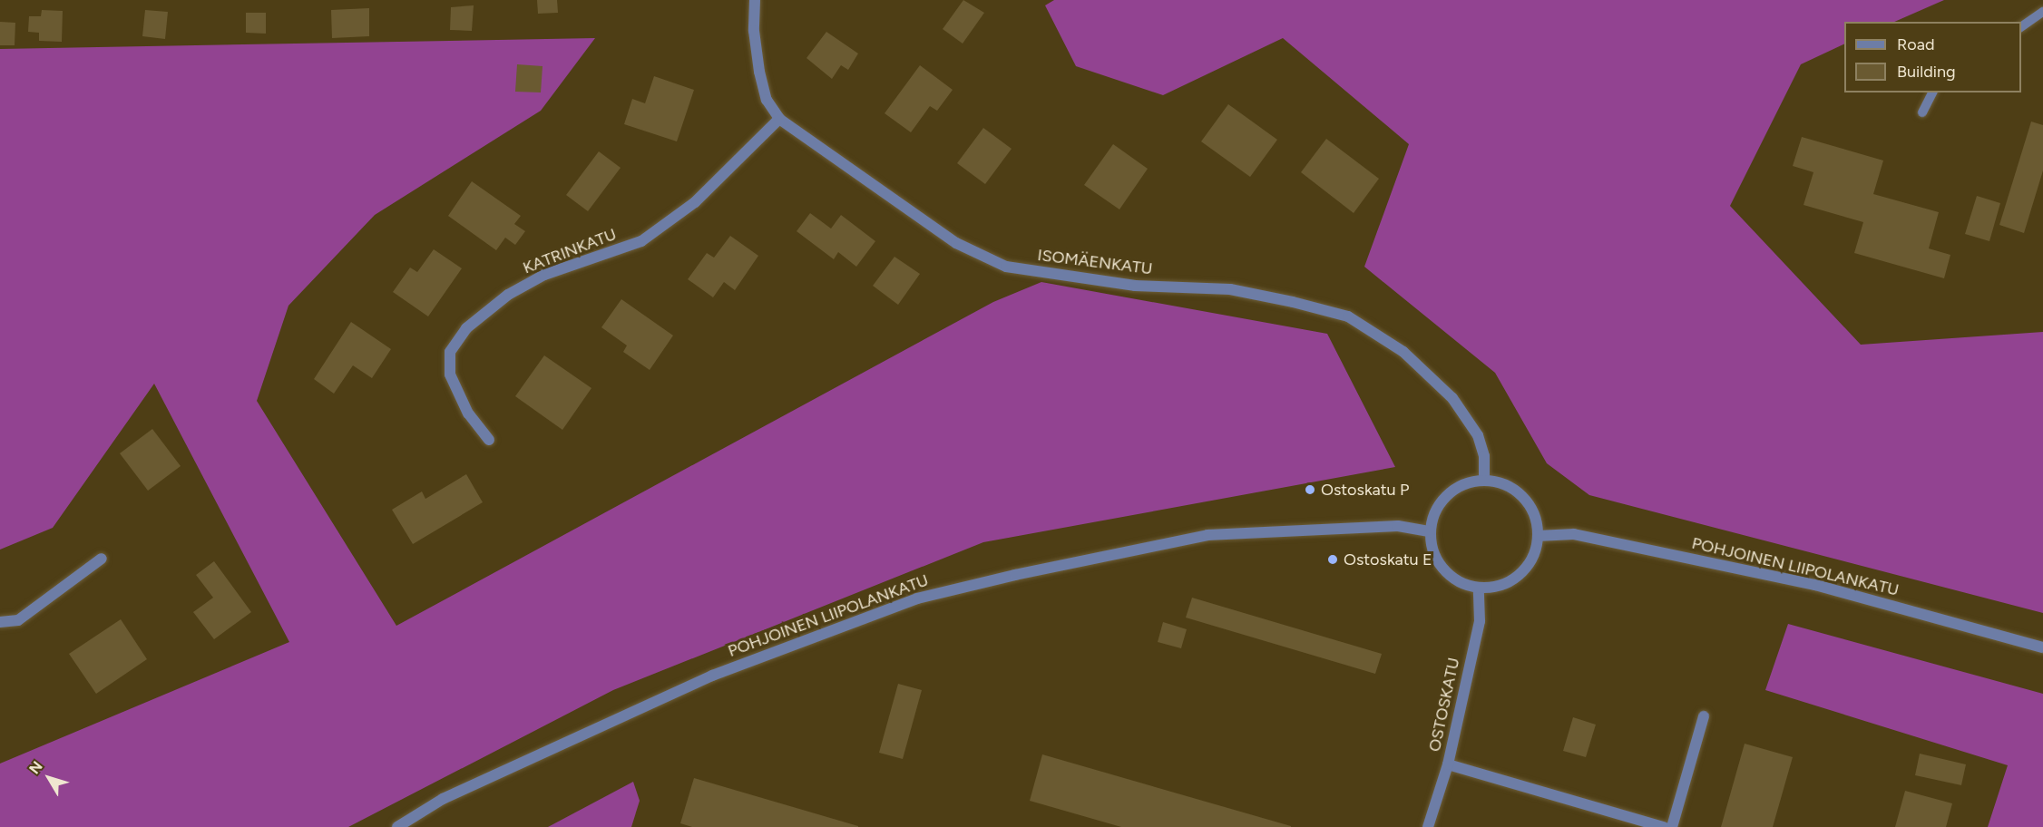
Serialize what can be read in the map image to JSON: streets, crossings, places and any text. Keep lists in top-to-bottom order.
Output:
{
  "streets": {
    "street": [
      "KATRINKATU",
      "ISOMÄENKATU",
      "POHJOINEN LIIPOLANKATU",
      "OSTOSKATU"
    ]
  },
  "crossings": [
    ["KATRINKATU", "ISOMÄENKATU"],
    ["ISOMÄENKATU", "POHJOINEN LIIPOLANKATU"],
    ["ISOMÄENKATU", "OSTOSKATU"],
    ["POHJOINEN LIIPOLANKATU", "OSTOSKATU"]
  ],
  "places": ["Ostoskatu P", "Ostoskatu E"],
  "legend": ["Road", "Building"],
  "north": "top left"
}
